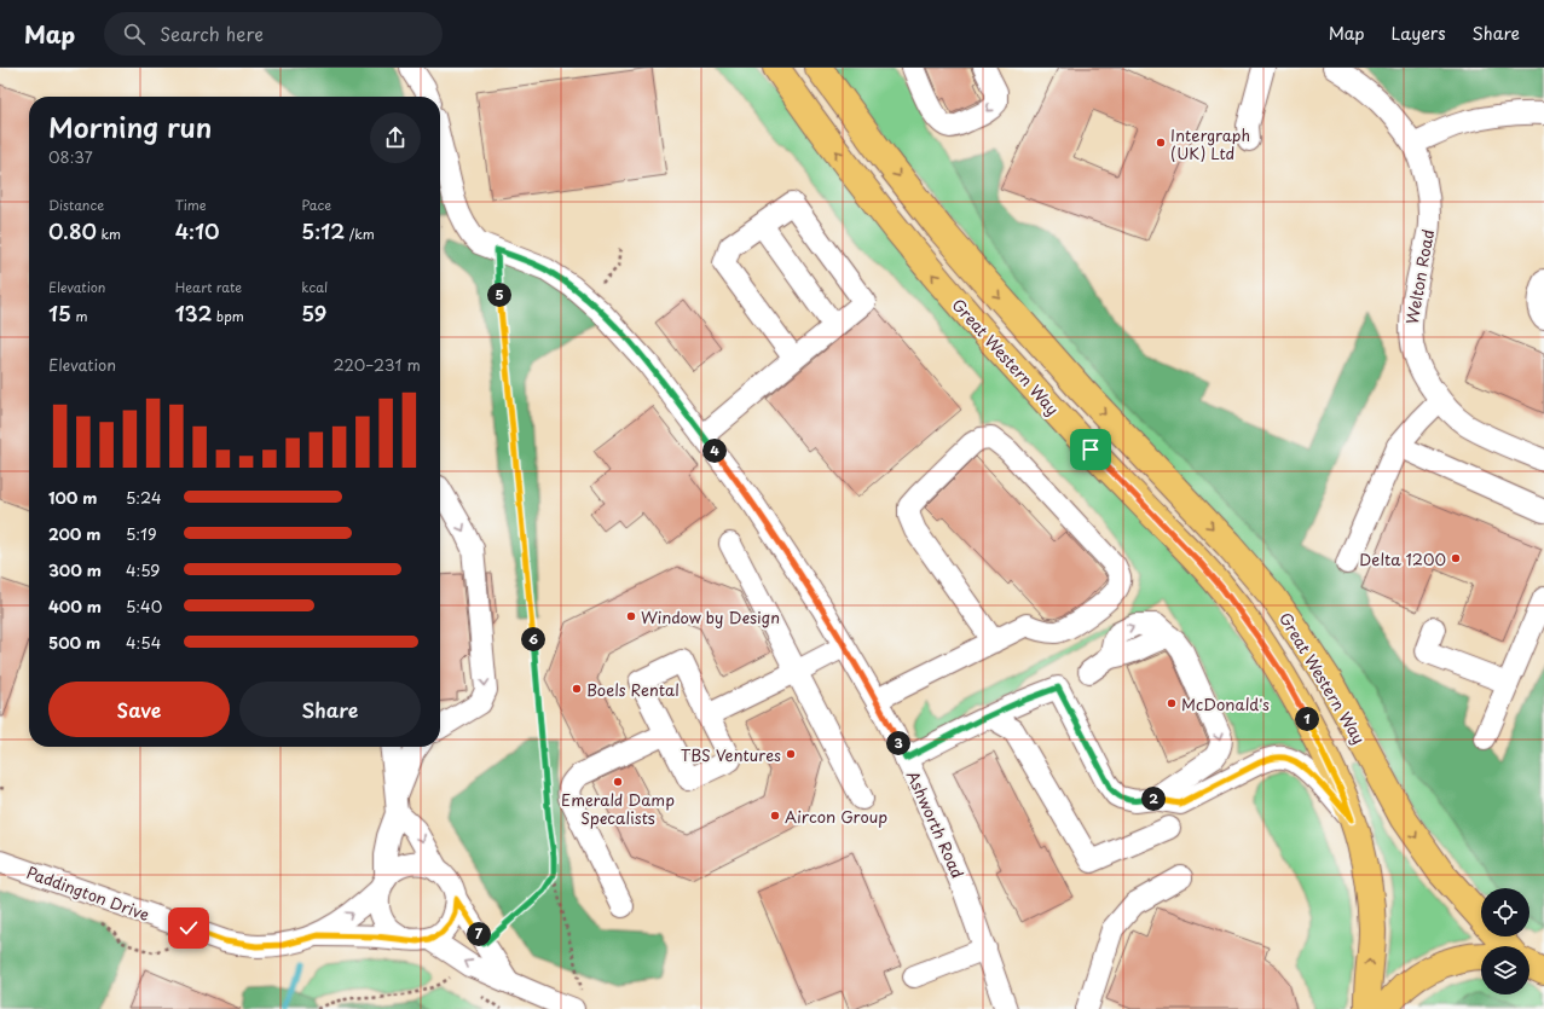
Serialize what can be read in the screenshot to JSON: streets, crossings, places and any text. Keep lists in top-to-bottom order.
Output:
{
  "streets": {
    "main road": ["Great Western Way"],
    "street": ["Welton Road", "Ashworth Road", "Paddington Drive"]
  },
  "places": [
    "Intergraph (UK) Ltd",
    "Delta 1200",
    "Window by Design",
    "Boels Rental",
    "McDonald's",
    "TBS Ventures",
    "Emerald Damp Specalists",
    "Aircon Group"
  ],
  "page": {
    "header": "Map",
    "search": "Search here",
    "nav": ["Map", "Layers", "Share"],
    "heading": ["Morning run", "08:37"],
    "stats": [
      ["Distance", "0.80 km"],
      ["Time", "4:10"],
      ["Pace", "5:12 /km"],
      ["Elevation", "15 m"],
      ["Heart rate", "132 bpm"],
      ["kcal", "59"]
    ],
    "pins": [
      "5",
      "4",
      "6",
      "1",
      "3",
      "2",
      "7"
    ],
    "chart": ["Elevation", "220–231 m"],
    "list": [
      {
        "name": "100 m",
        "note": "5:24"
      },
      {
        "name": "200 m",
        "note": "5:19"
      },
      {
        "name": "300 m",
        "note": "4:59"
      },
      {
        "name": "400 m",
        "note": "5:40"
      },
      {
        "name": "500 m",
        "note": "4:54"
      }
    ],
    "buttons": ["Save", "Share"]
  }
}
